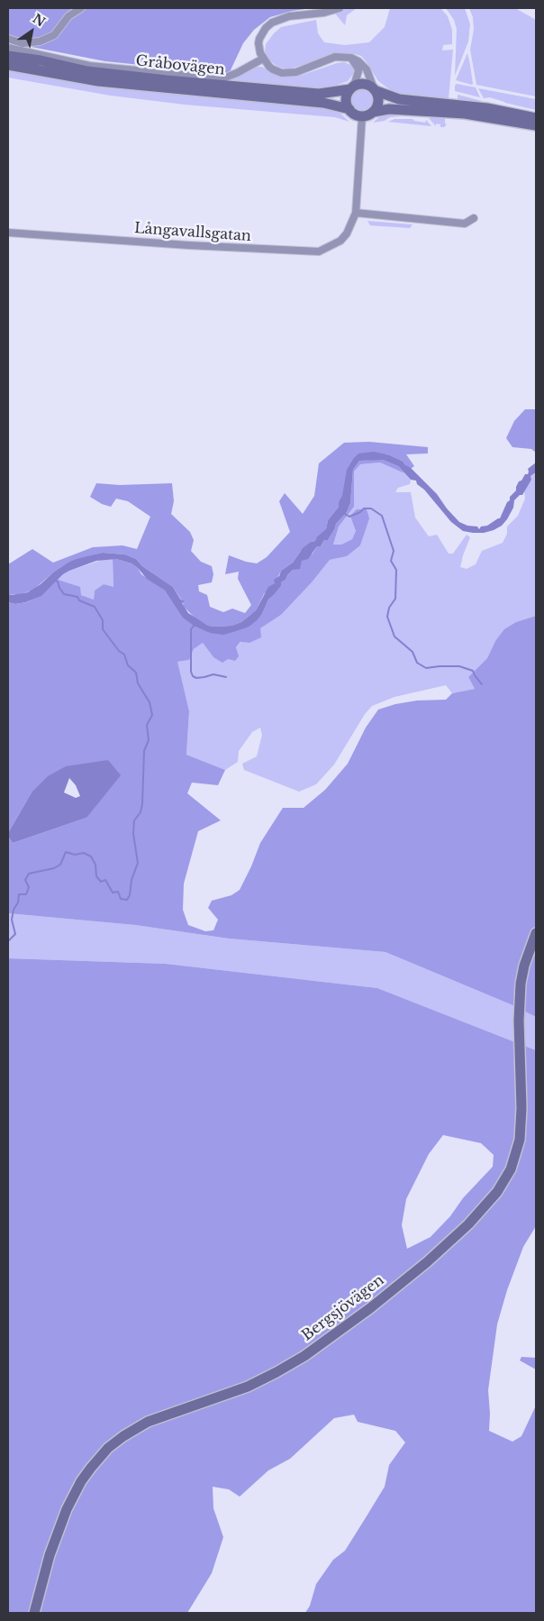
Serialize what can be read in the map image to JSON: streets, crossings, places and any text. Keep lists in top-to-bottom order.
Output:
{
  "streets": {
    "main road": ["Gråbovägen", "Bergsjövägen"],
    "street": ["Långavallsgatan"]
  },
  "crossings": [
    ["Gråbovägen", "Långavallsgatan"]
  ],
  "north": "top right"
}
